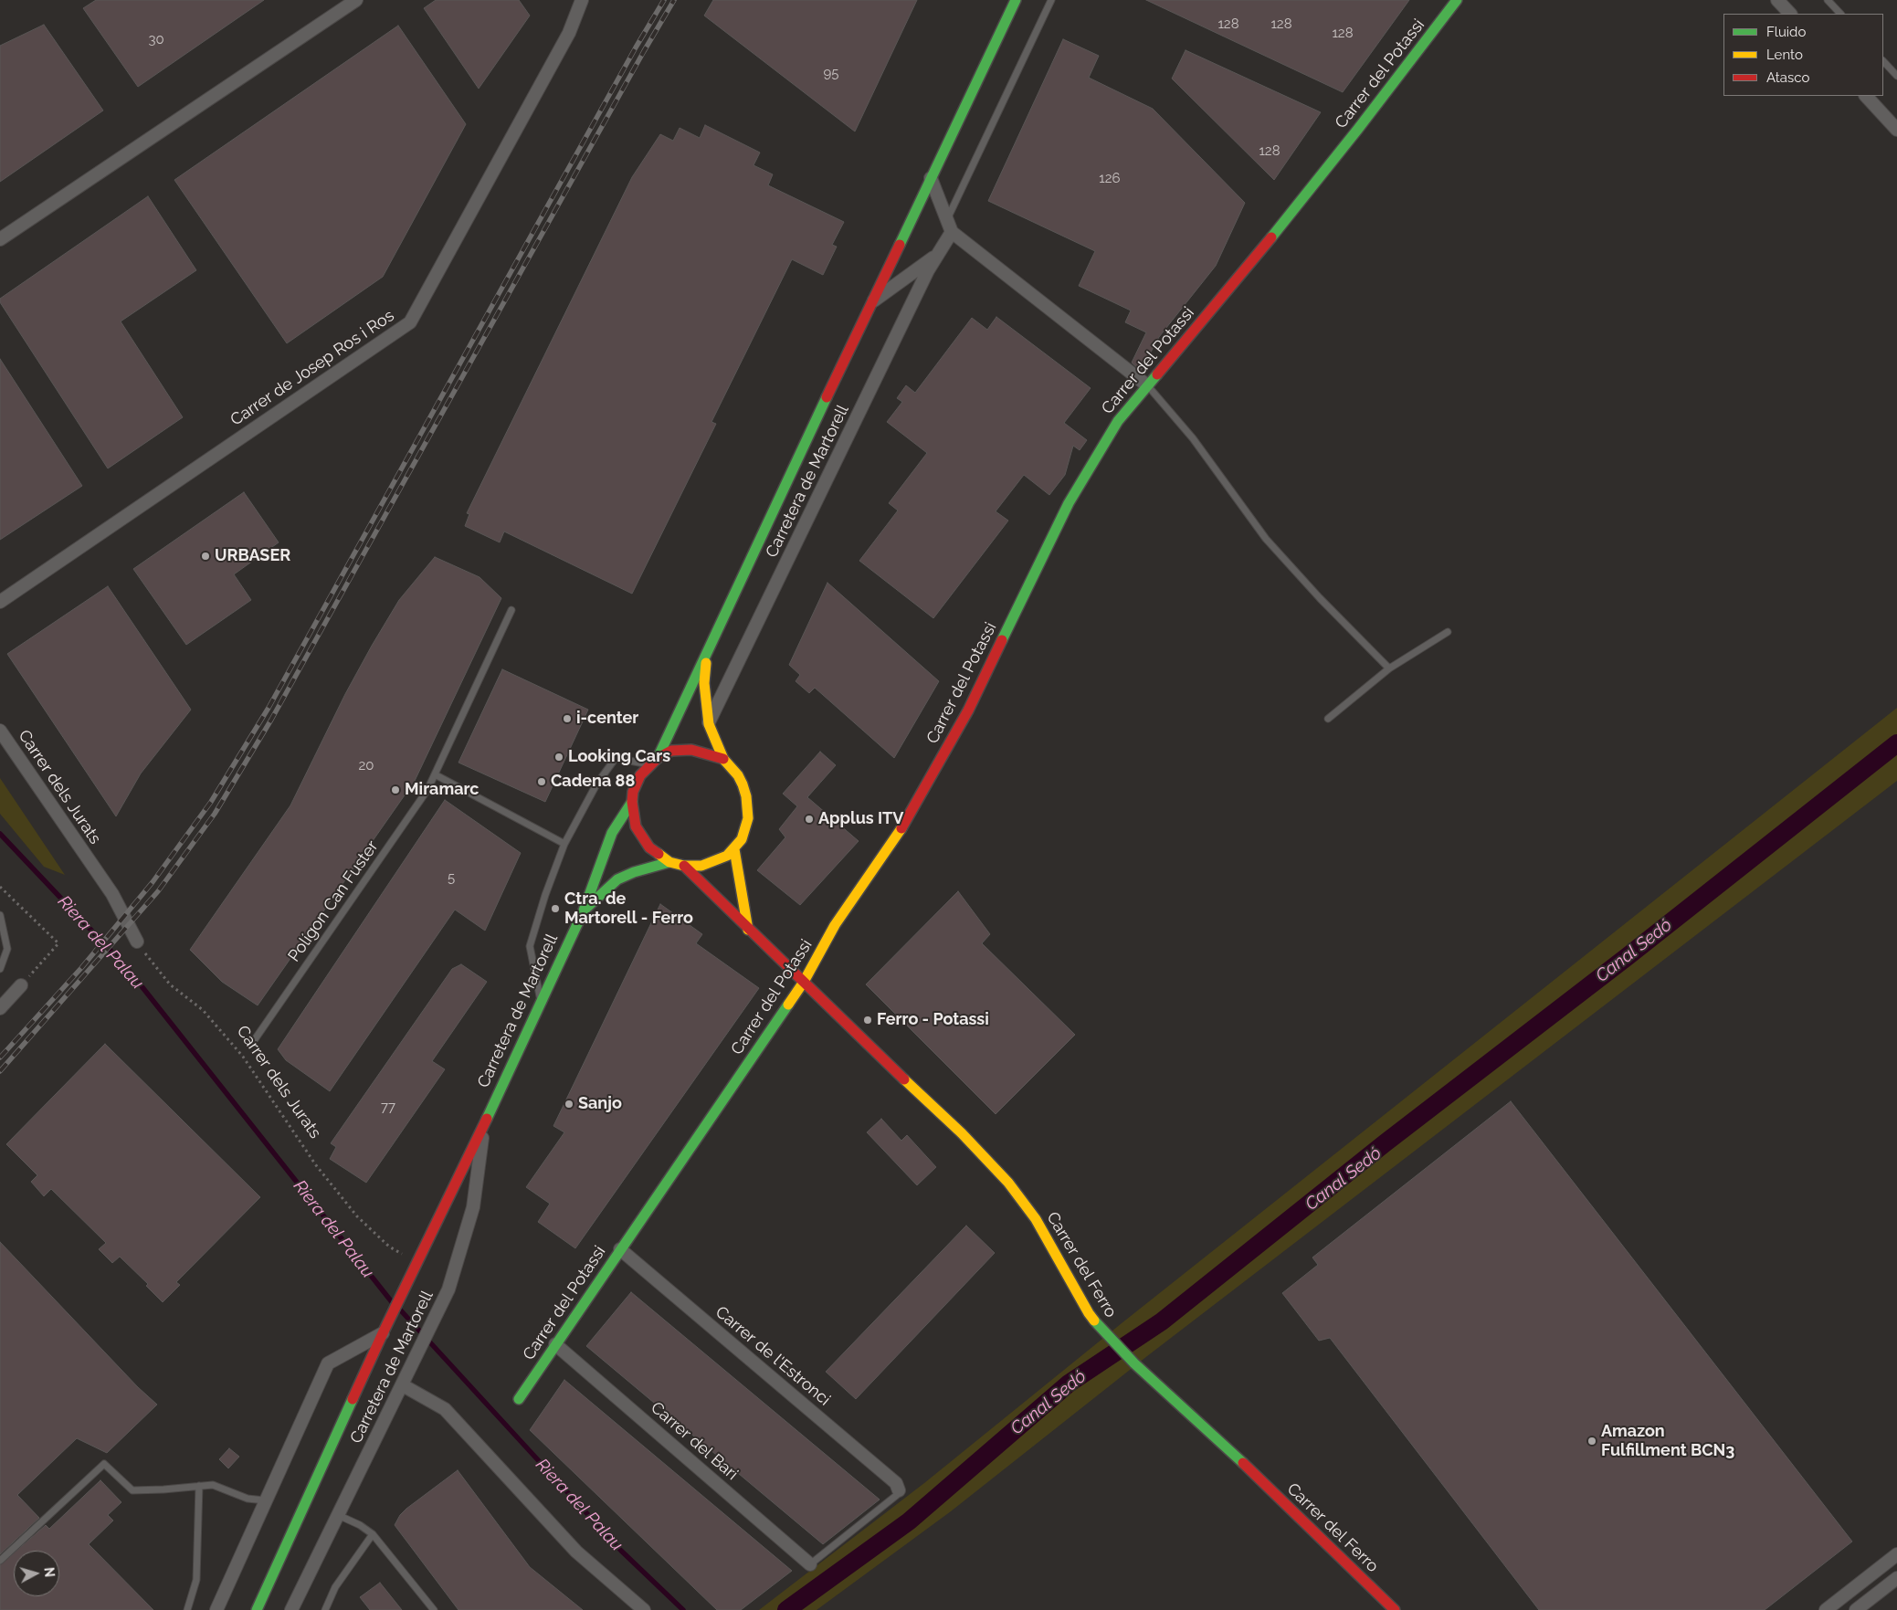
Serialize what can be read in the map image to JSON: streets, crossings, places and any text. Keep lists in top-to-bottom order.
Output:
{
  "streets": {
    "street": [
      "Carrer del Potassi",
      "Carrer de Josep Ros i Ros",
      "Carretera de Martorell",
      "Carrer dels Jurats",
      "Carrer del Ferro",
      "Carrer de l'Estronci",
      "Carrer del Bari"
    ],
    "lane": ["Polígon Can Fuster"]
  },
  "crossings": [
    ["Carrer del Potassi", "Carrer del Ferro"],
    ["Carrer del Potassi", "Carrer de l'Estronci"],
    ["Carrer del Potassi", "Carrer del Bari"],
    ["Carretera de Martorell", "Carrer dels Jurats"],
    ["Carretera de Martorell", "Carrer del Ferro"]
  ],
  "water": ["Riera del Palau", "Canal Sedó"],
  "places": [
    "URBASER",
    "i-center",
    "Looking Cars",
    "Cadena 88",
    "Miramarc",
    "Applus ITV",
    "Ctra. de Martorell - Ferro",
    "Ferro - Potassi",
    "Sanjo",
    "Amazon Fulfillment BCN3"
  ],
  "house_numbers": [
    "128",
    "128",
    "128",
    "30",
    "95",
    "128",
    "126",
    "20",
    "5",
    "77"
  ],
  "legend": ["Fluido", "Lento", "Atasco"],
  "north": "right"
}
